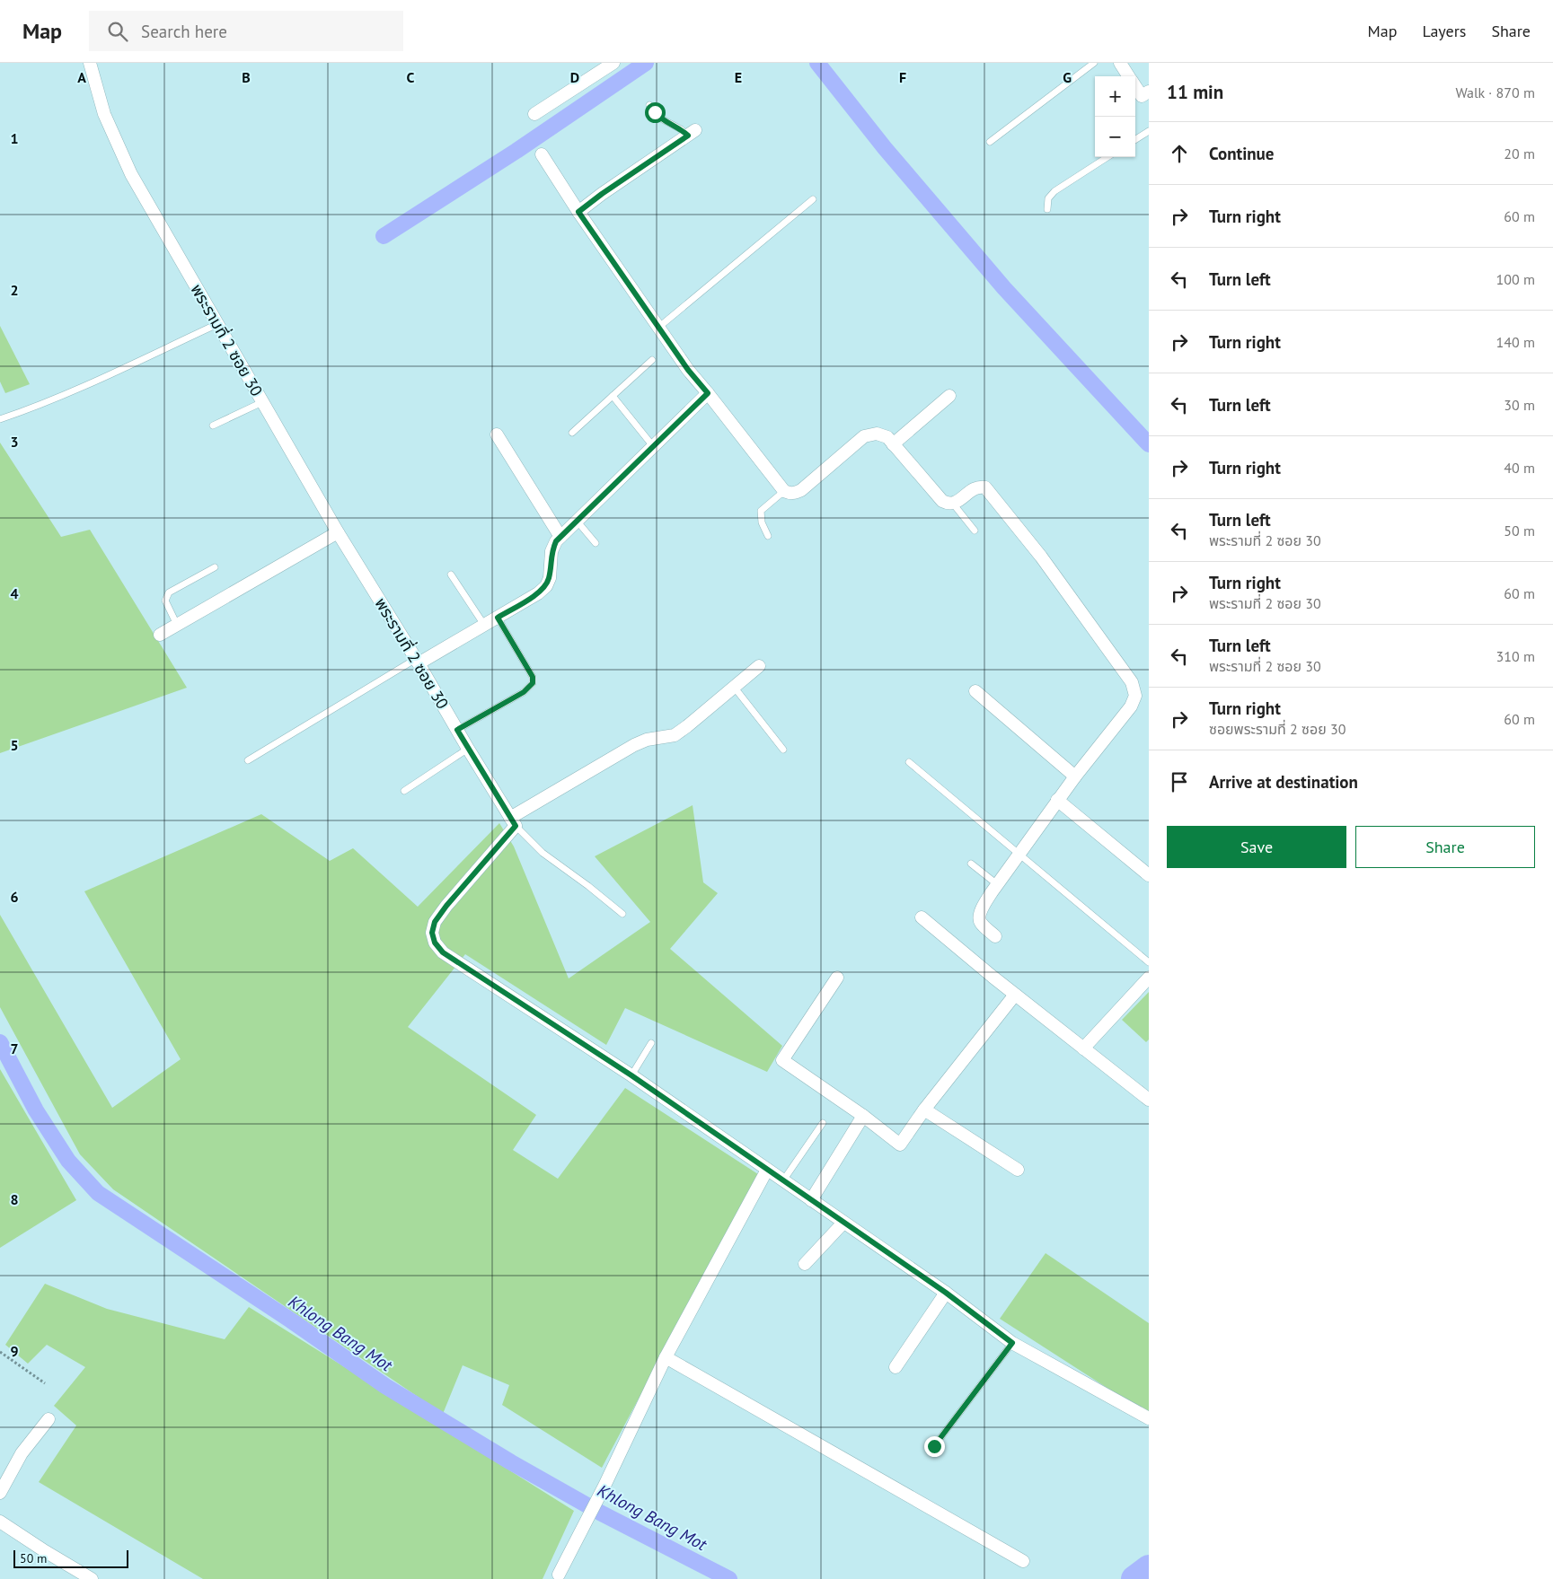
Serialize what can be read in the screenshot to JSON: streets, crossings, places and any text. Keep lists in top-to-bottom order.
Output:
{
  "streets": {
    "street": ["พระรามที่ 2 ซอย 30"]
  },
  "water": ["Khlong Bang Mot"],
  "scale_bar": "50 m",
  "page": {
    "header": "Map",
    "search": "Search here",
    "nav": ["Map", "Layers", "Share"],
    "heading": ["11 min", "Walk · 870 m"],
    "map_buttons": ["+", "−"],
    "list": [
      ["Continue", "20 m"],
      ["Turn right", "60 m"],
      ["Turn left", "100 m"],
      ["Turn right", "140 m"],
      ["Turn left", "30 m"],
      ["Turn right", "40 m"],
      ["Turn left", "พระรามที่ 2 ซอย 30", "50 m"],
      ["Turn right", "พระรามที่ 2 ซอย 30", "60 m"],
      ["Turn left", "พระรามที่ 2 ซอย 30", "310 m"],
      ["Turn right", "ซอยพระรามที่ 2 ซอย 30", "60 m"],
      "Arrive at destination"
    ],
    "buttons": ["Save", "Share"],
    "scale": "50 m"
  },
  "grid": {
    "columns": [
      "A",
      "B",
      "C",
      "D",
      "E",
      "F",
      "G"
    ],
    "rows": [
      "1",
      "2",
      "3",
      "4",
      "5",
      "6",
      "7",
      "8",
      "9"
    ]
  }
}
